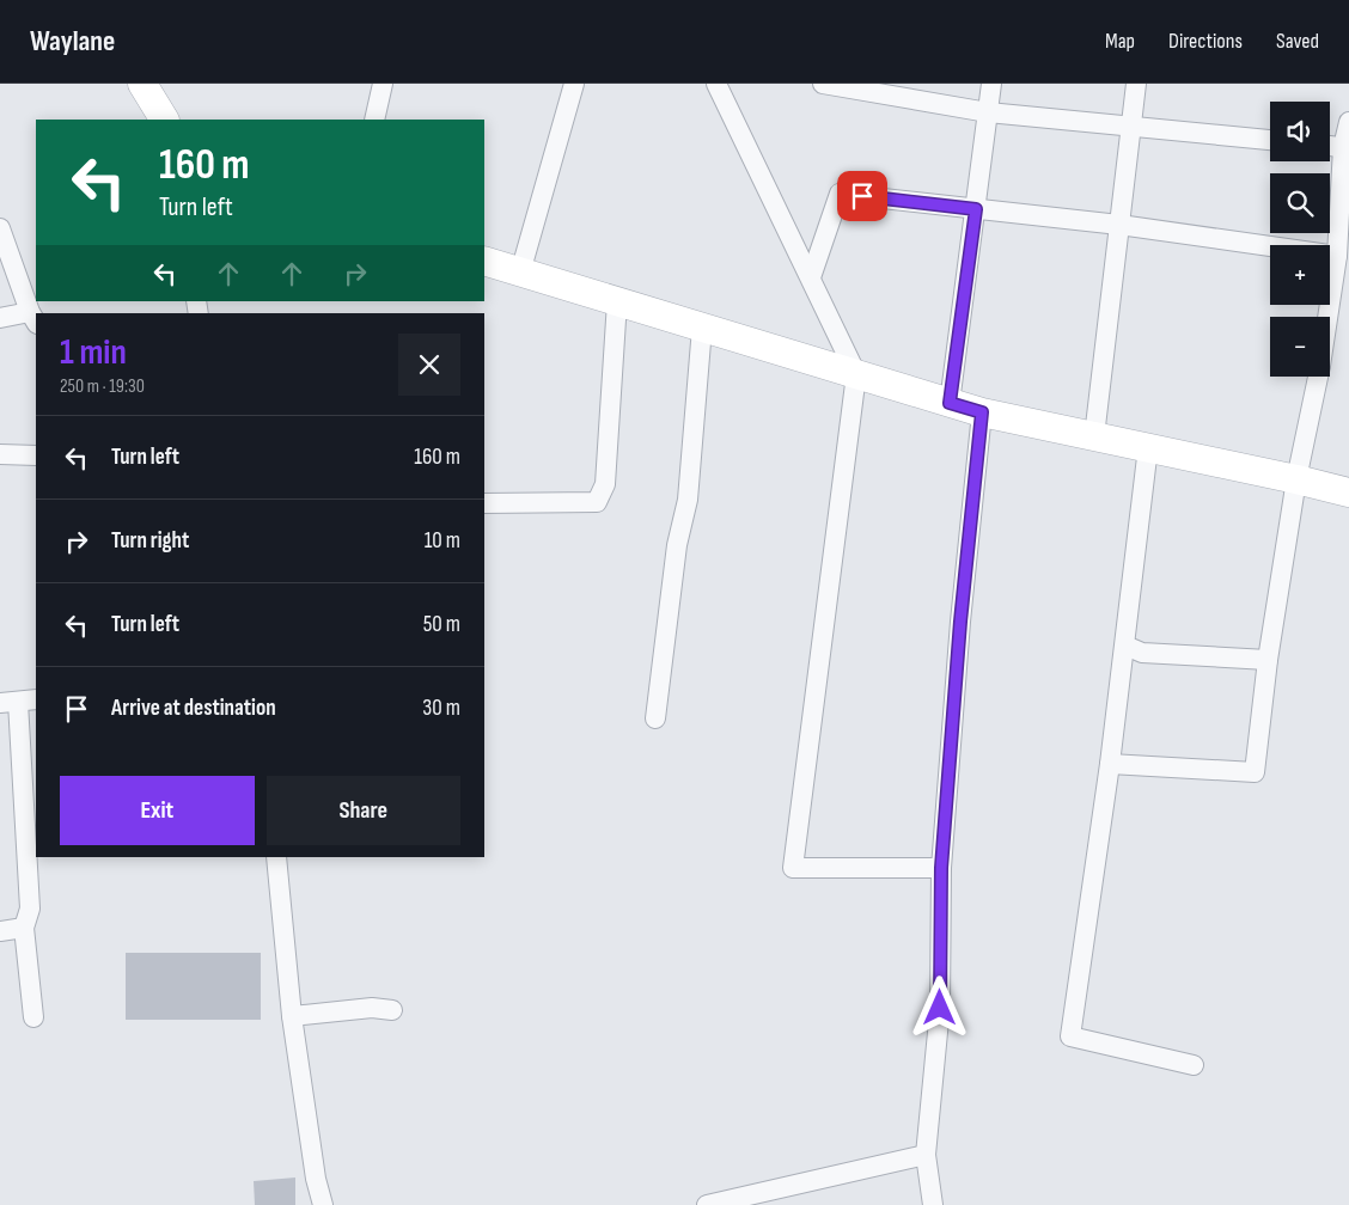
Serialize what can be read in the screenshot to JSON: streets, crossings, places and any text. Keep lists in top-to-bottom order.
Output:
{
  "page": {
    "header": "Waylane",
    "nav": ["Map", "Directions", "Saved"],
    "map_buttons": ["+", "−"],
    "turn": ["160 m", "Turn left"],
    "heading": ["1 min", "250 m · 19:30"],
    "list": [
      {
        "name": "Turn left",
        "value": "160 m"
      },
      {
        "name": "Turn right",
        "value": "10 m"
      },
      {
        "name": "Turn left",
        "value": "50 m"
      },
      {
        "name": "Arrive at destination",
        "value": "30 m"
      }
    ],
    "buttons": ["Exit", "Share"]
  }
}
